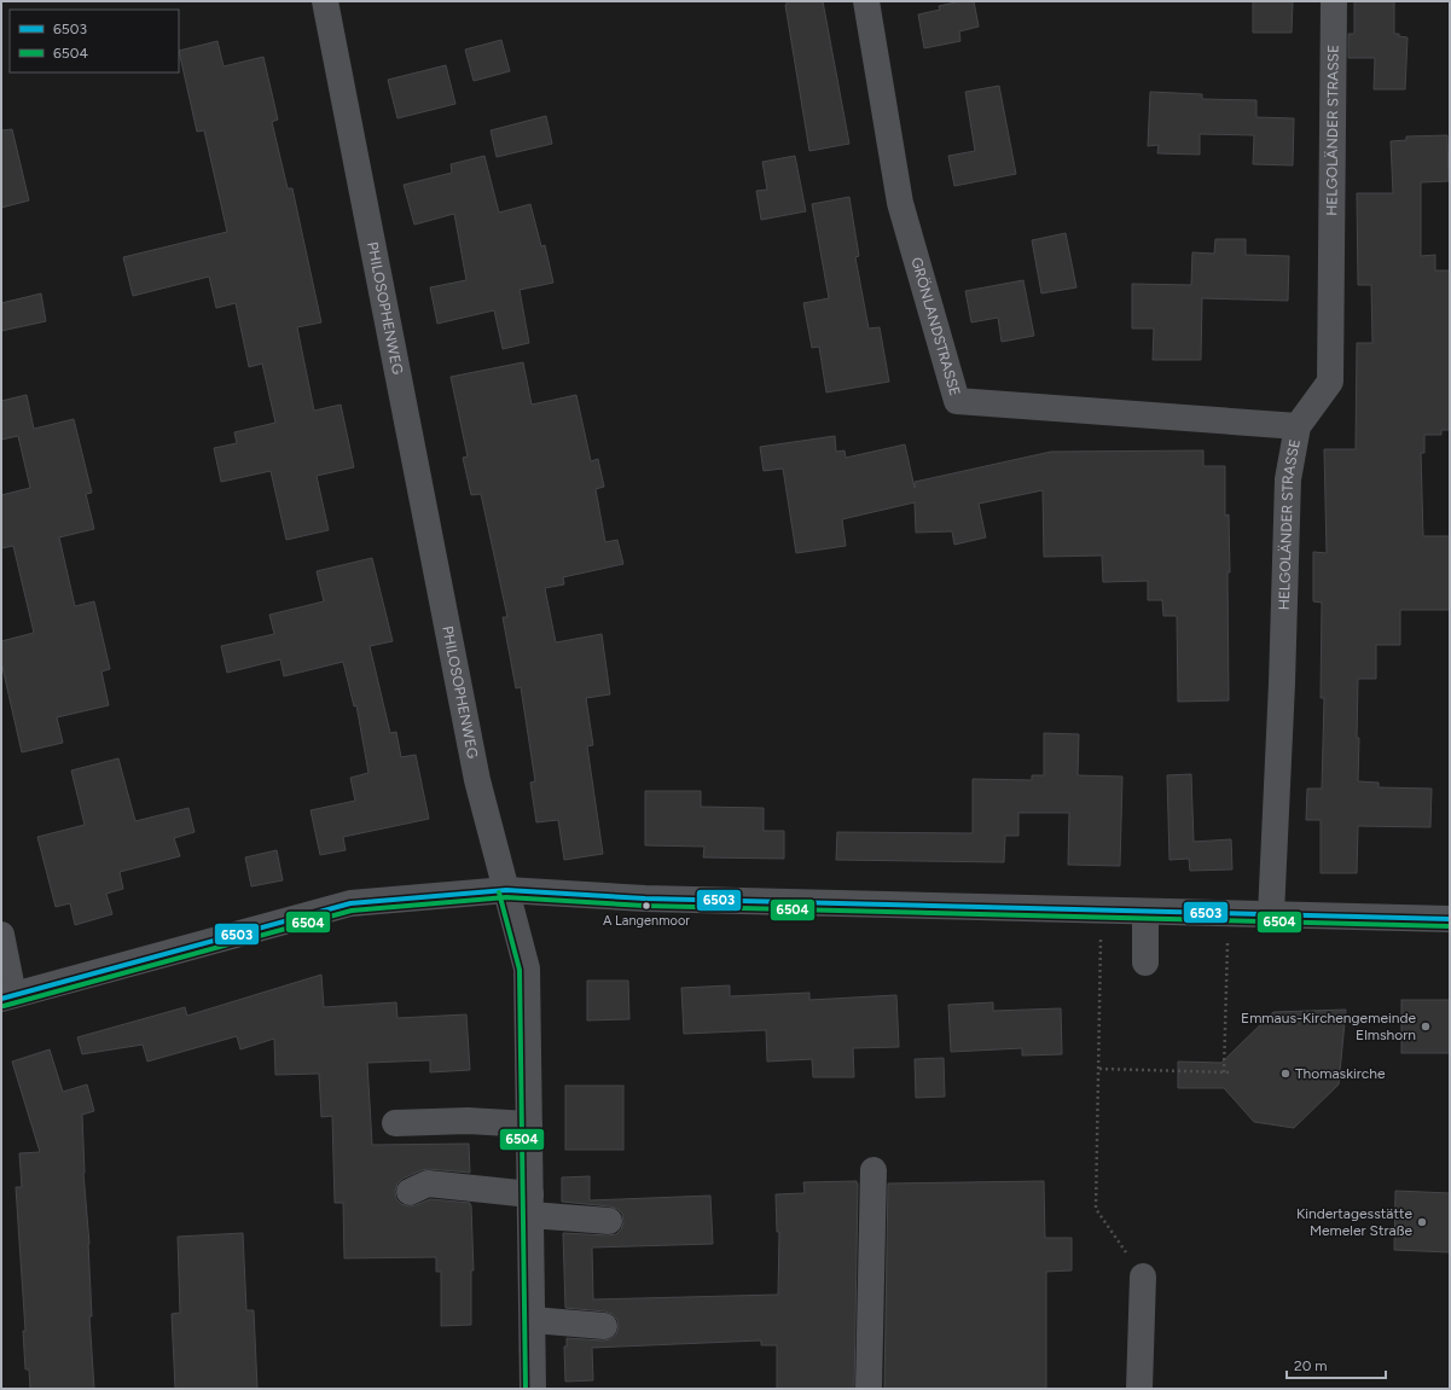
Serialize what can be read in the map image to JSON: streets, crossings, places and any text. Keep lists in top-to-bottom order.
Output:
{
  "streets": {
    "street": ["HELGOLÄNDER STRASSE", "PHILOSOPHENWEG", "GRÖNLANDSTRASSE"]
  },
  "crossings": [
    ["HELGOLÄNDER STRASSE", "GRÖNLANDSTRASSE"]
  ],
  "places": [
    "A Langenmoor",
    "Emmaus-Kirchengemeinde Elmshorn",
    "Thomaskirche",
    "Kindertagesstätte Memeler Straße"
  ],
  "lines": ["transit line 6503", "transit line 6504"],
  "legend": ["6503", "6504"],
  "scale_bar": "20 m"
}
